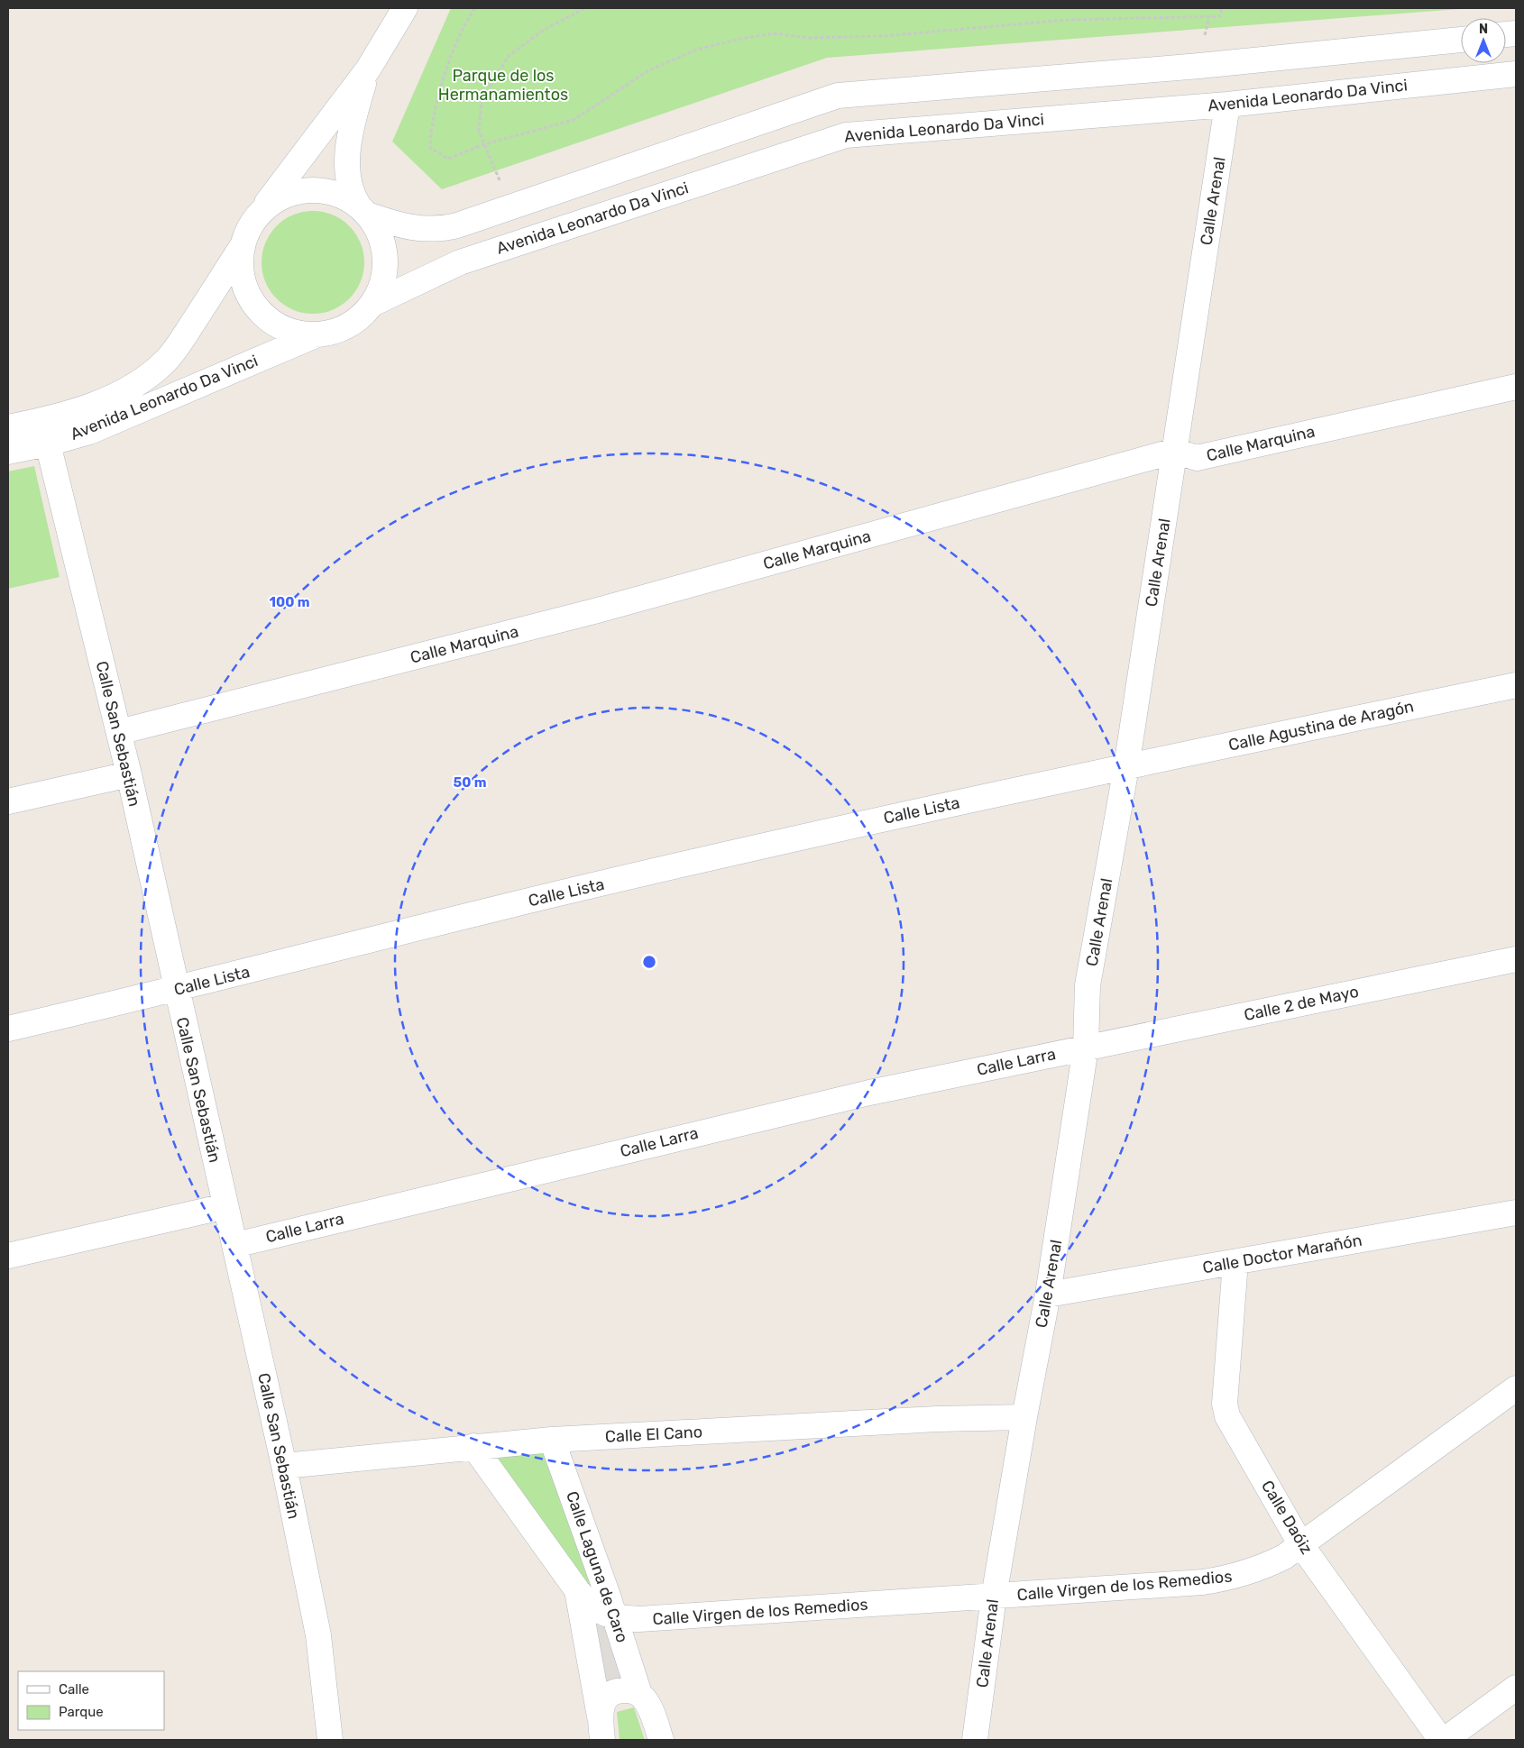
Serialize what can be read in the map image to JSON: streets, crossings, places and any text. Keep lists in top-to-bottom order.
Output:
{
  "streets": {
    "street": [
      "Avenida Leonardo Da Vinci",
      "Calle Arenal",
      "Calle Marquina",
      "Calle Agustina de Aragón",
      "Calle San Sebastián",
      "Calle Lista",
      "Calle 2 de Mayo",
      "Calle Larra",
      "Calle Doctor Marañón",
      "Calle El Cano",
      "Calle Daóiz",
      "Calle Laguna de Caro",
      "Calle Virgen de los Remedios"
    ]
  },
  "crossings": [
    ["Avenida Leonardo Da Vinci", "Calle Arenal"],
    ["Avenida Leonardo Da Vinci", "Calle San Sebastián"],
    ["Calle Arenal", "Calle Marquina"],
    ["Calle Arenal", "Calle Agustina de Aragón"],
    ["Calle Arenal", "Calle Lista"],
    ["Calle Arenal", "Calle 2 de Mayo"],
    ["Calle Arenal", "Calle Larra"],
    ["Calle Arenal", "Calle Doctor Marañón"],
    ["Calle Arenal", "Calle El Cano"],
    ["Calle Arenal", "Calle Virgen de los Remedios"],
    ["Calle Marquina", "Calle San Sebastián"],
    ["Calle Agustina de Aragón", "Calle Lista"],
    ["Calle San Sebastián", "Calle Lista"],
    ["Calle San Sebastián", "Calle Larra"],
    ["Calle San Sebastián", "Calle El Cano"],
    ["Calle 2 de Mayo", "Calle Larra"],
    ["Calle Doctor Marañón", "Calle Daóiz"],
    ["Calle El Cano", "Calle Laguna de Caro"],
    ["Calle Daóiz", "Calle Virgen de los Remedios"],
    ["Calle Laguna de Caro", "Calle Virgen de los Remedios"]
  ],
  "parks": ["Parque de los Hermanamientos"],
  "legend": ["Calle", "Parque"],
  "north": "top",
  "rings": ["100 m", "50 m"]
}
